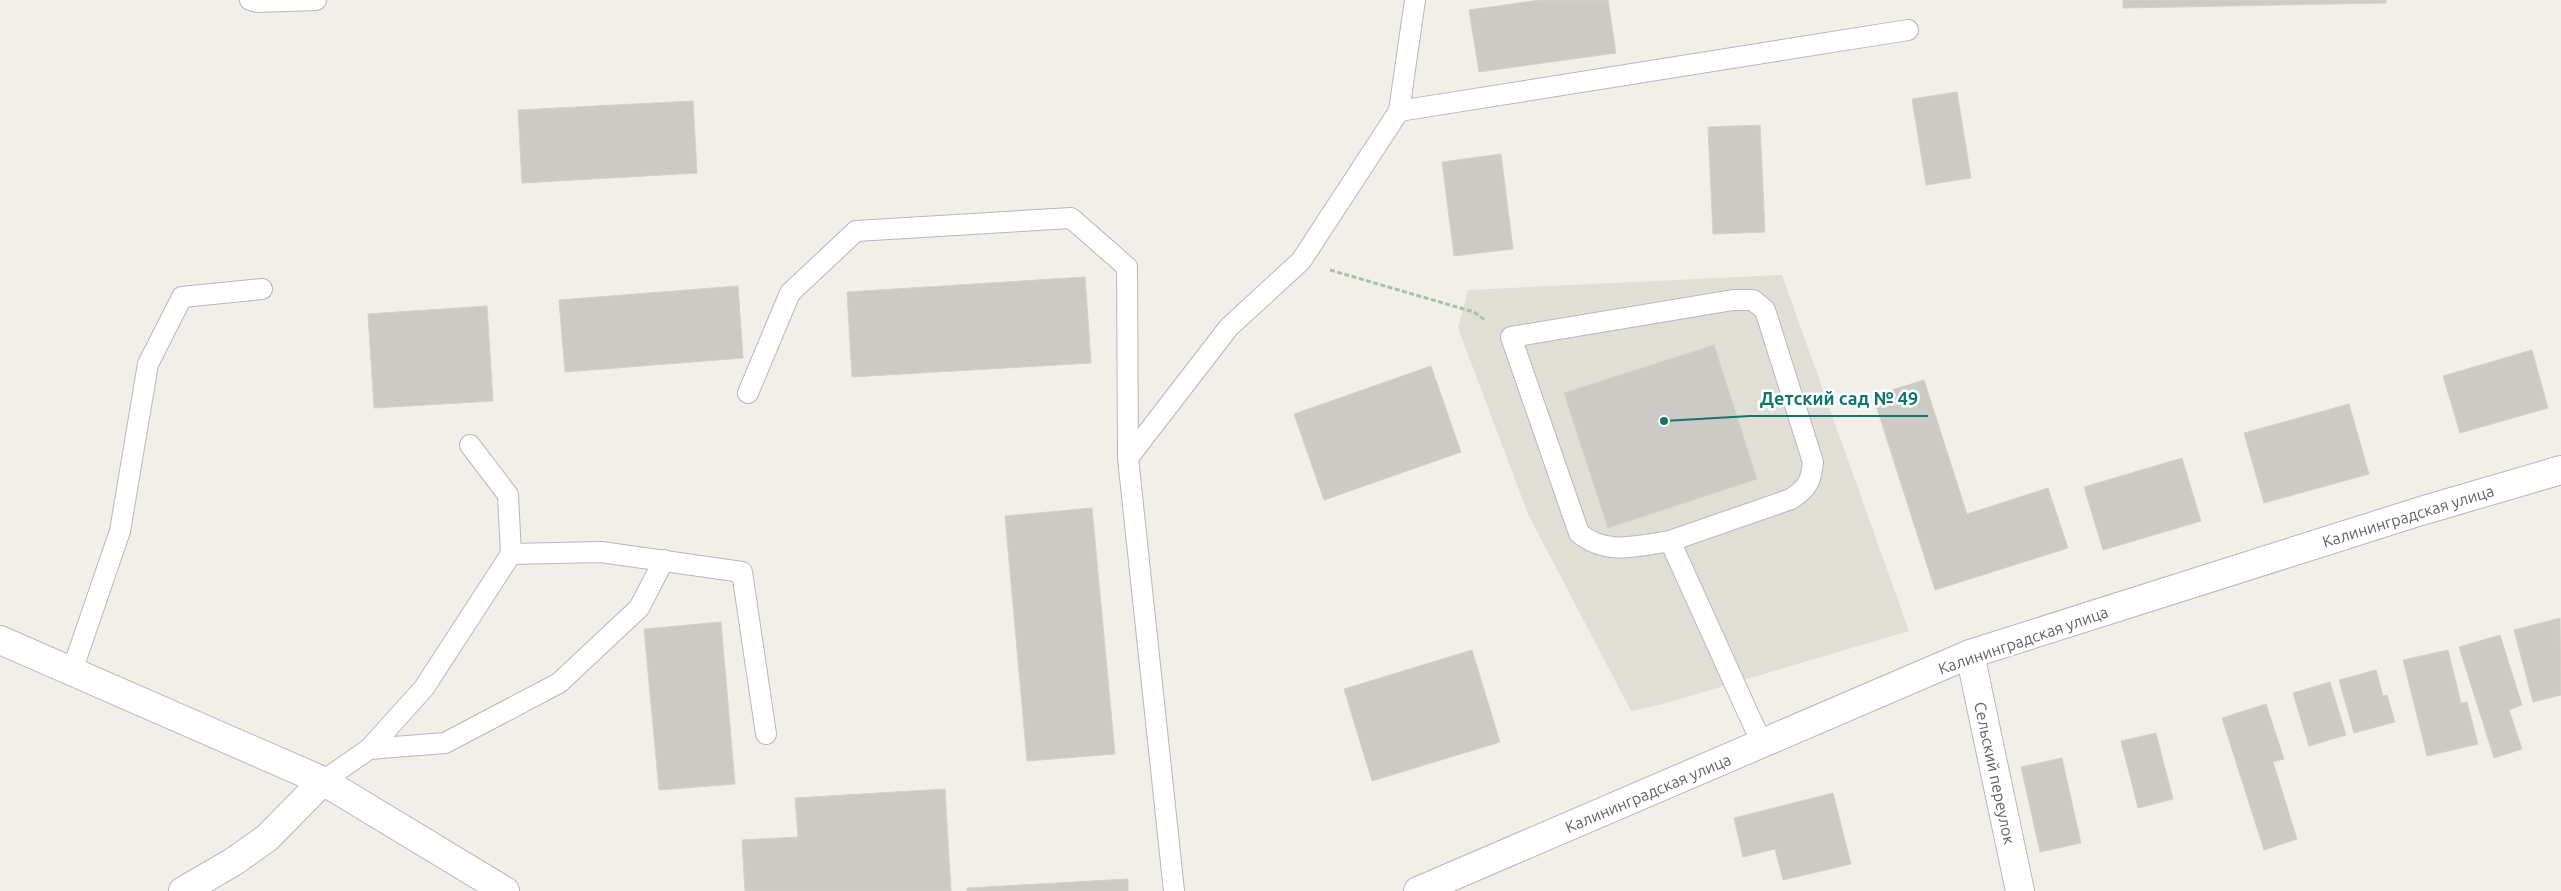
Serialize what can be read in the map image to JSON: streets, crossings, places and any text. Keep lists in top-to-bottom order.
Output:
{
  "streets": {
    "street": ["Калининградская улица", "Сельский переулок"]
  },
  "crossings": [
    ["Калининградская улица", "Сельский переулок"]
  ],
  "places": ["Детский сад № 49"]
}
